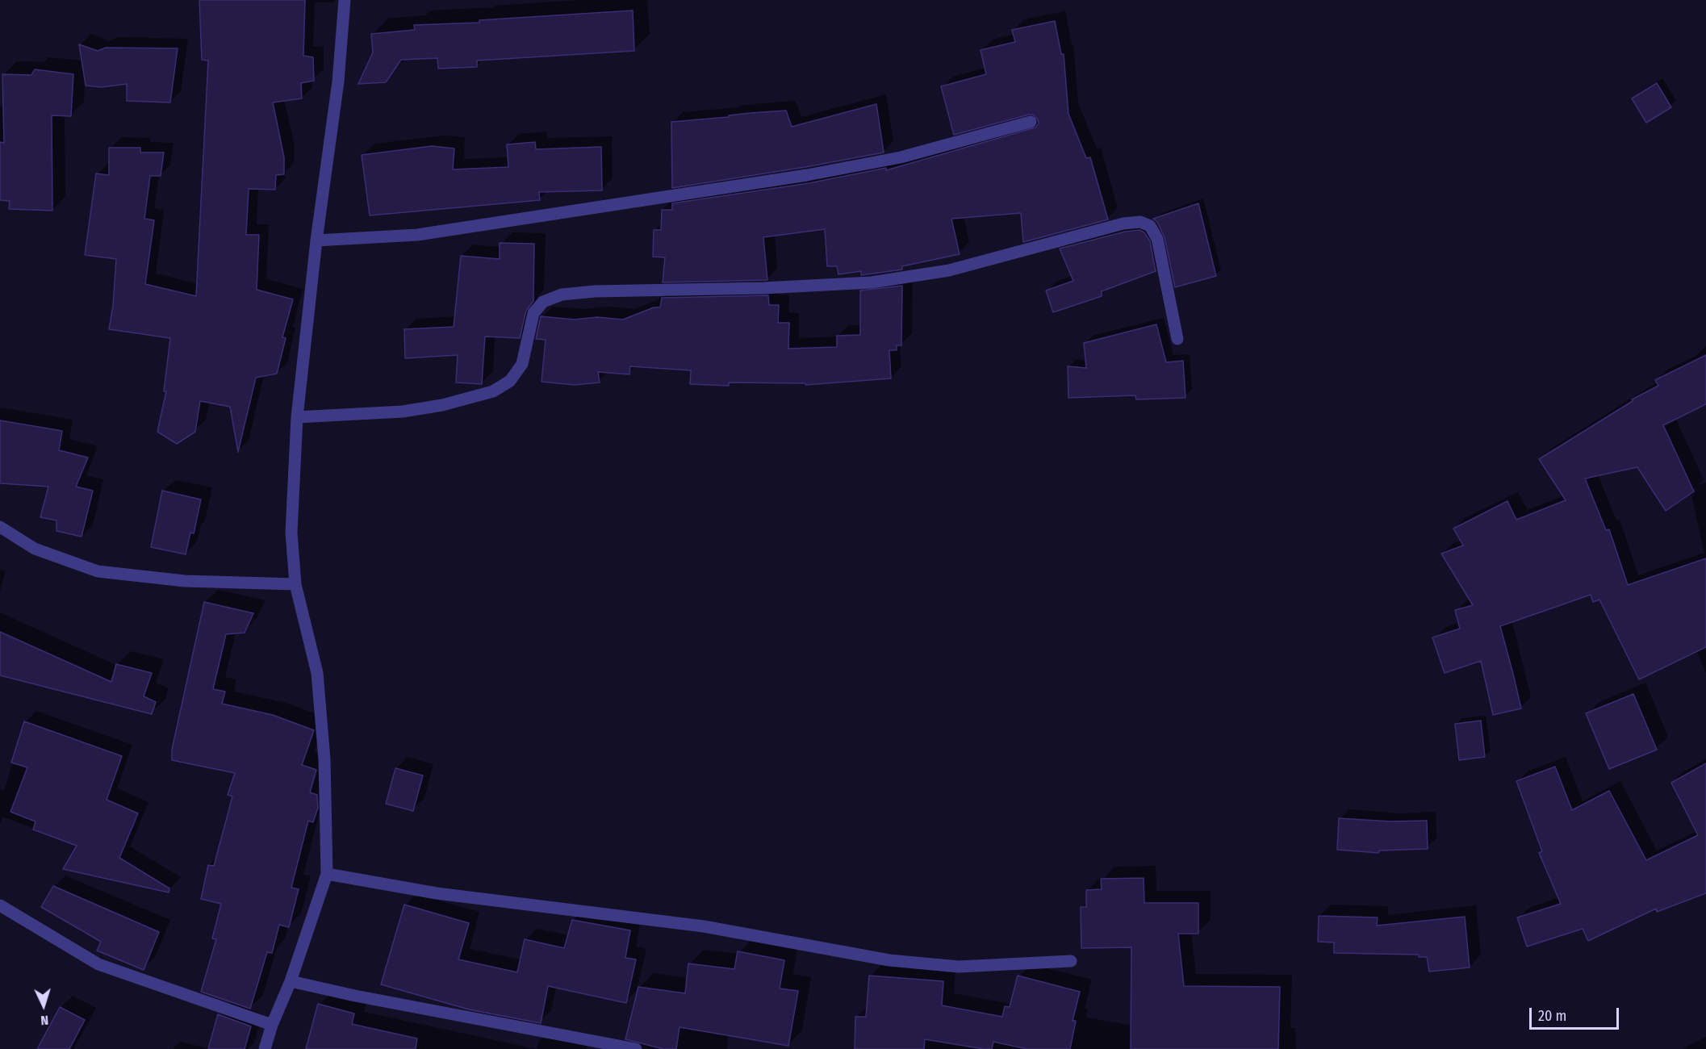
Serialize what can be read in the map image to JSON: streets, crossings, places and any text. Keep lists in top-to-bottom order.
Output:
{
  "scale_bar": "20 m",
  "north": "bottom"
}
